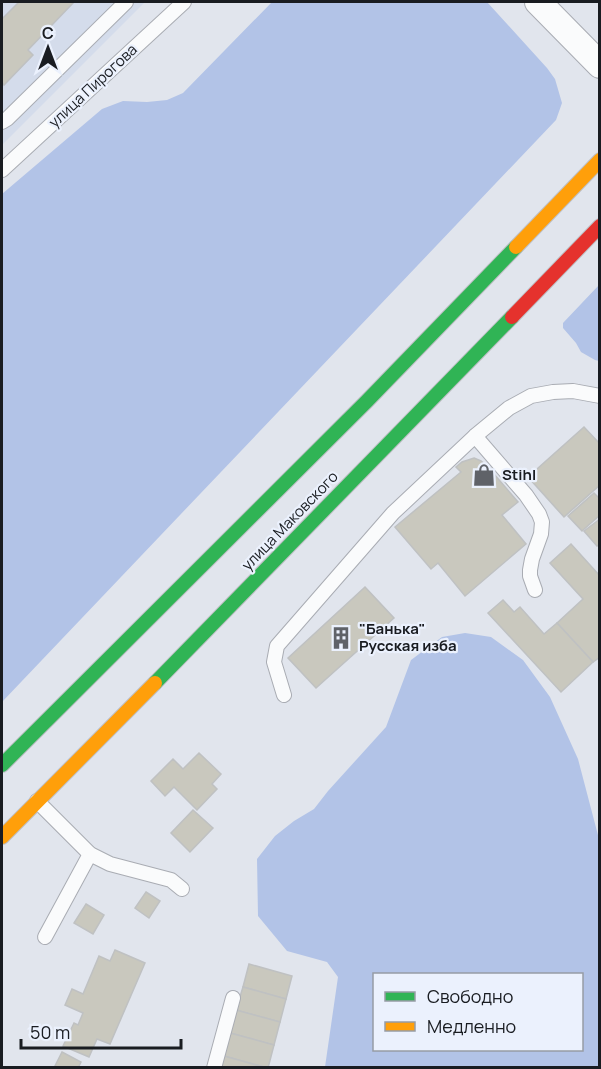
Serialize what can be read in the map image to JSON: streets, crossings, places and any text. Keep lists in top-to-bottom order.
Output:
{
  "streets": {
    "highway": ["улица Маковского"],
    "lane": ["улица Пирогова"]
  },
  "places": {
    "shop": ["Stihl"],
    "building": ["\"Банька\" Русская изба"]
  },
  "legend": ["Свободно", "Медленно"],
  "scale_bar": "50 m",
  "north": "top"
}
